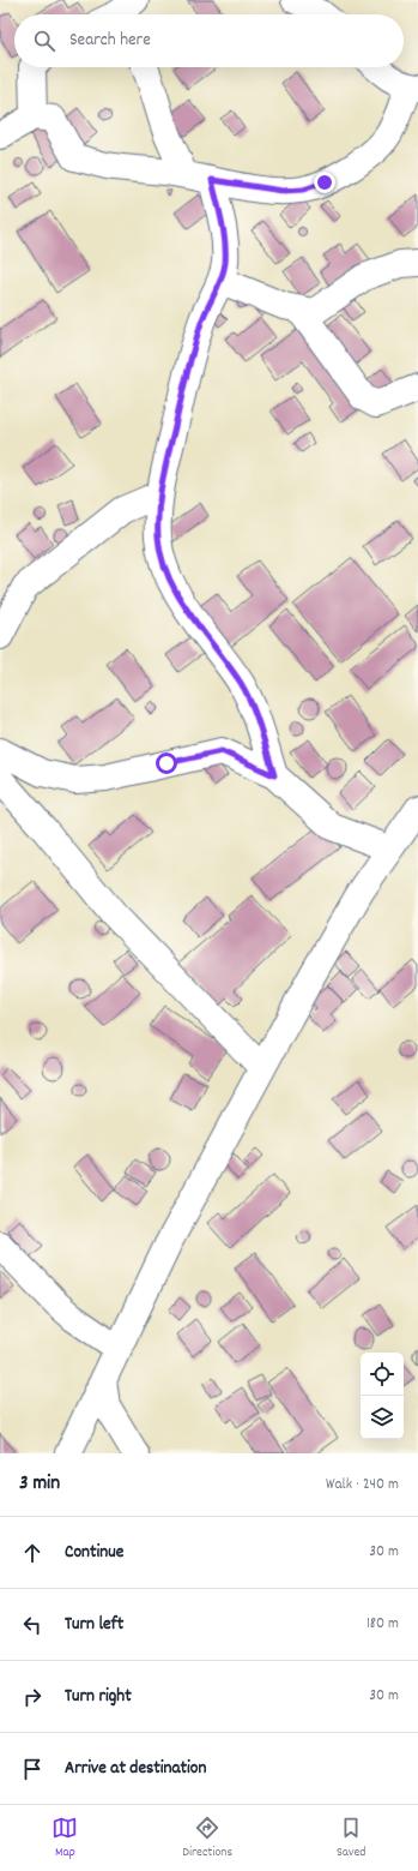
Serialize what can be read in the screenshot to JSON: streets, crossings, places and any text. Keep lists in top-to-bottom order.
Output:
{
  "page": {
    "search": "Search here",
    "heading": ["3 min", "Walk · 240 m"],
    "list": [
      ["Continue", "30 m"],
      ["Turn left", "180 m"],
      ["Turn right", "30 m"],
      "Arrive at destination"
    ],
    "nav": ["Map", "Directions", "Saved"]
  }
}
